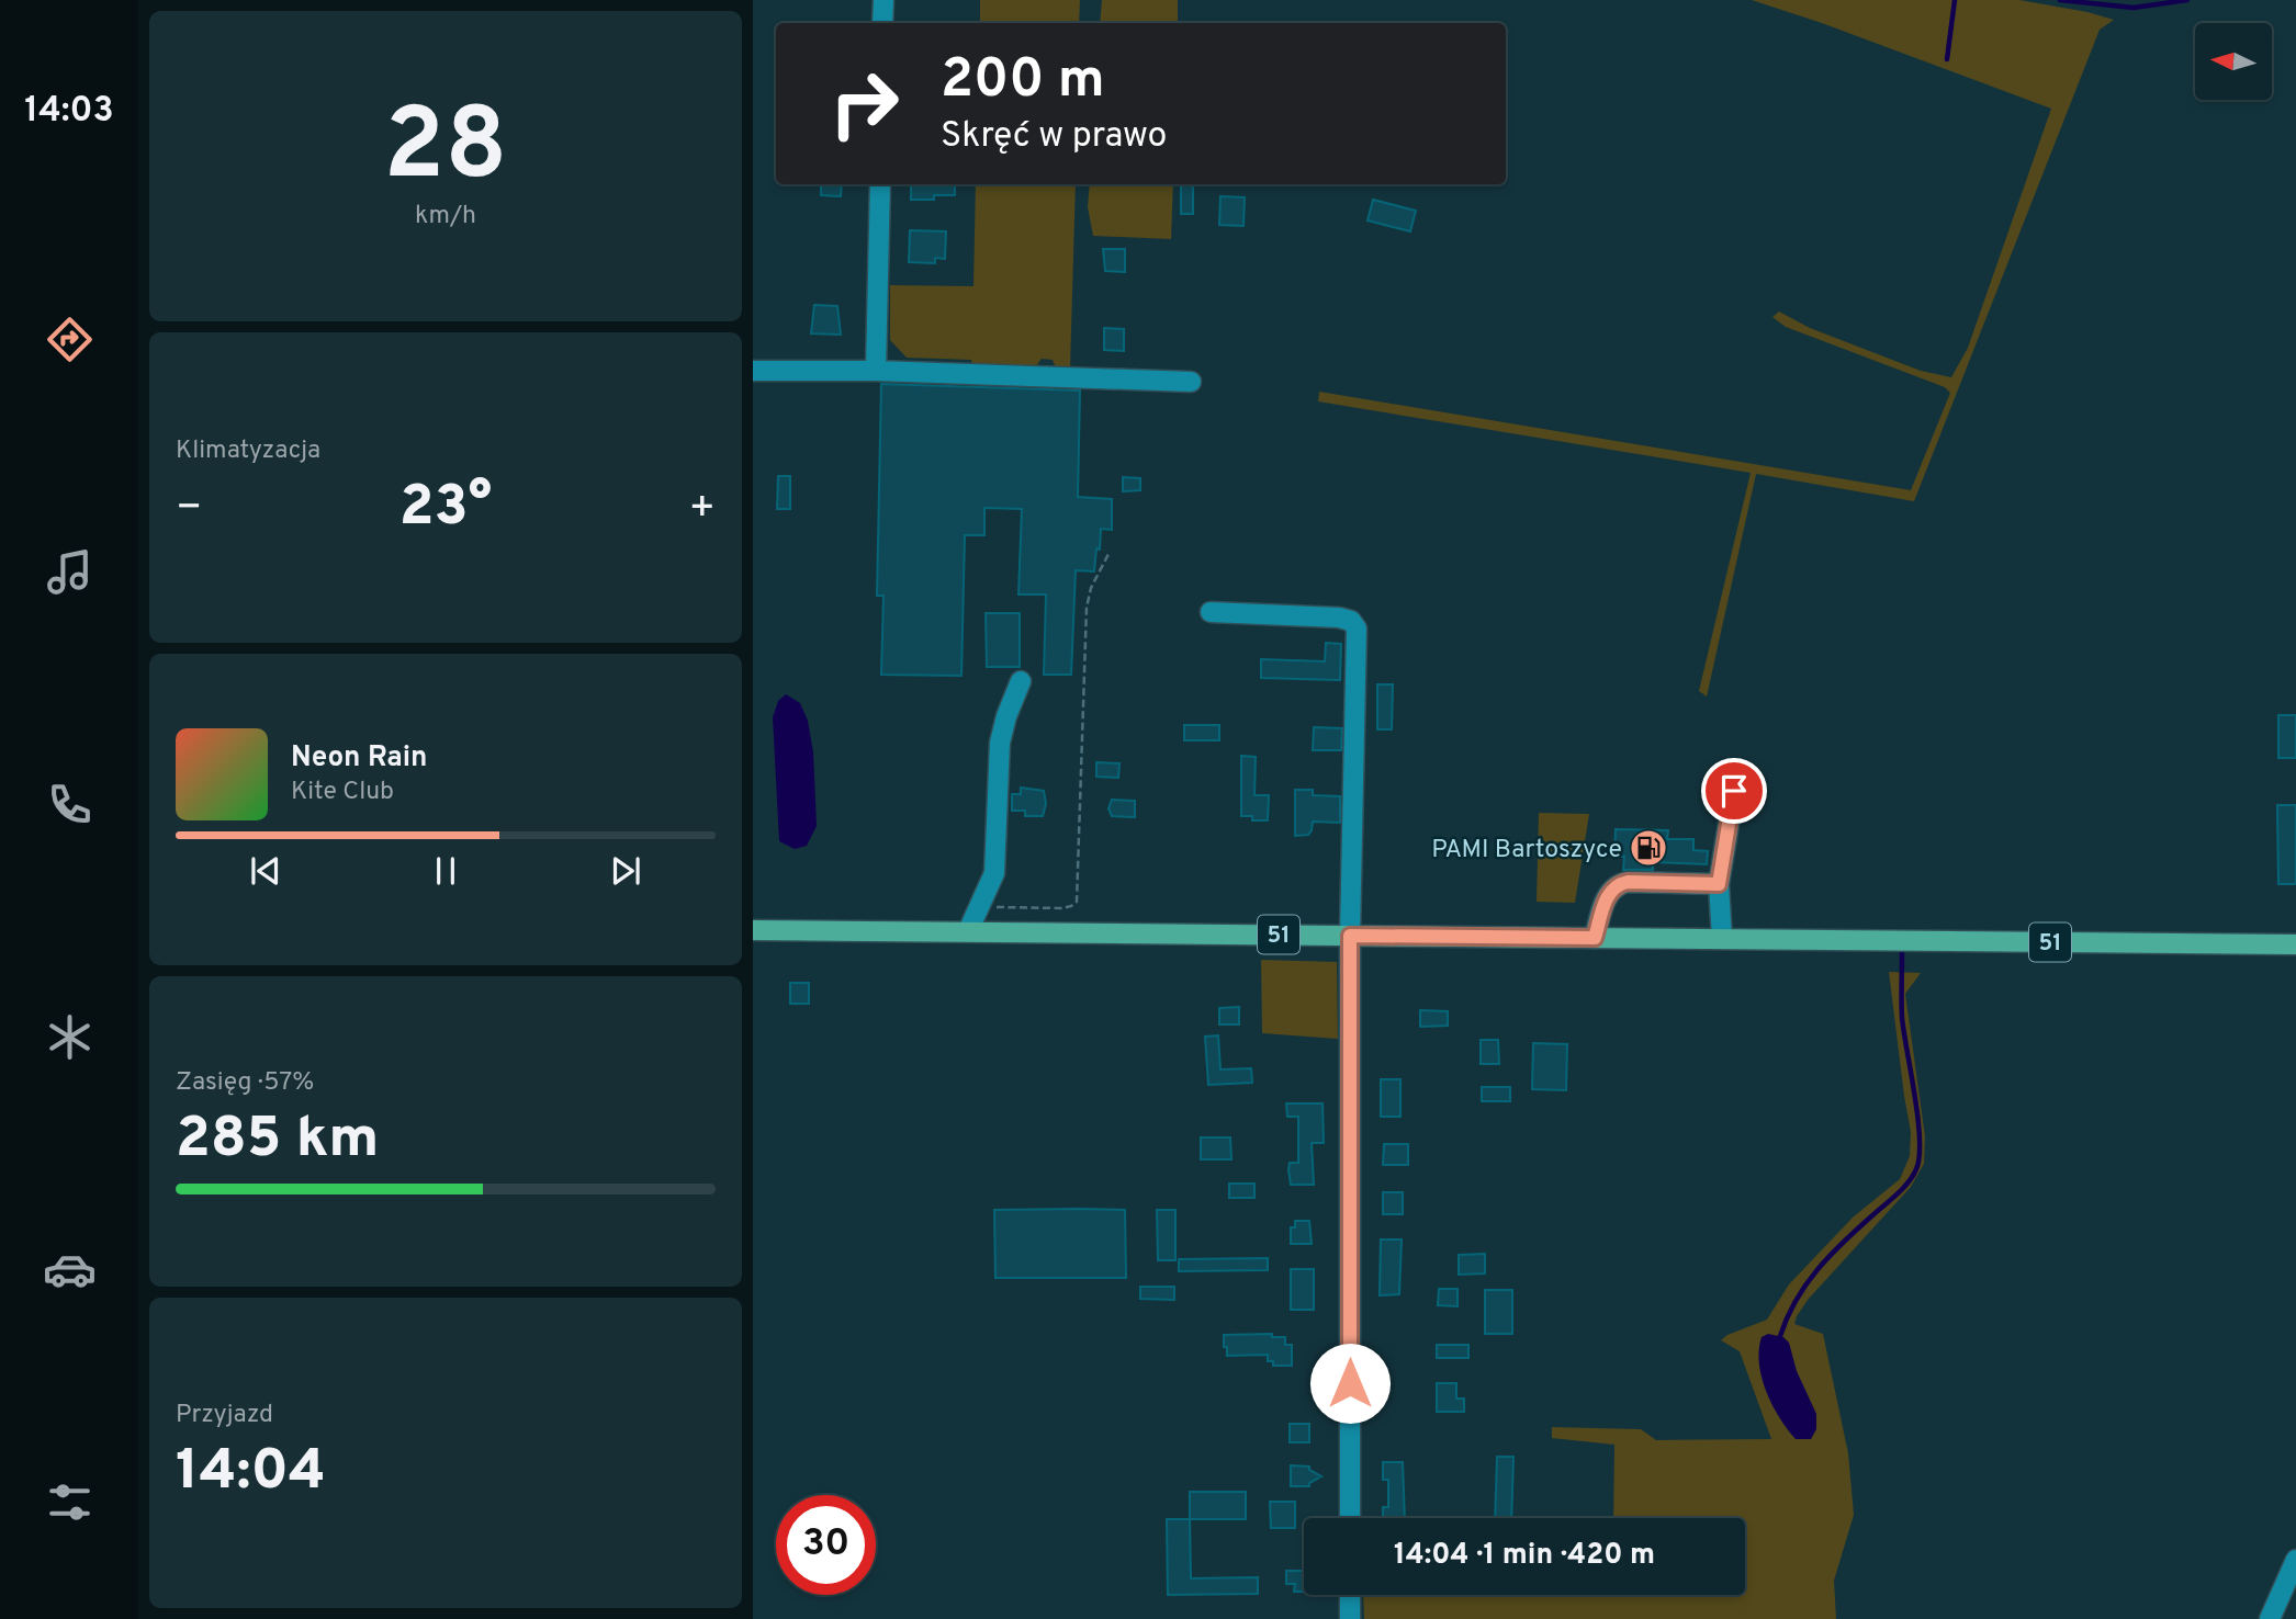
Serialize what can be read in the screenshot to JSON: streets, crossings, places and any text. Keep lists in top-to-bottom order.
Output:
{
  "streets": {
    "main road": ["51"]
  },
  "places": {
    "fuel station": ["PAMI Bartoszyce"]
  },
  "north": "left",
  "page": {
    "tabs": "14:03",
    "tile": [
      ["28", "km/h"],
      "Klimatyzacja",
      ["Zasięg · 57%", "285 km"],
      ["Przyjazd", "14:04"]
    ],
    "turn": ["200 m", "Skręć w prawo"],
    "heat": ["−", "23°", "+"],
    "song": ["Neon Rain", "Kite Club"],
    "limit": "30",
    "trip": "14:04 · 1 min · 420 m"
  }
}
